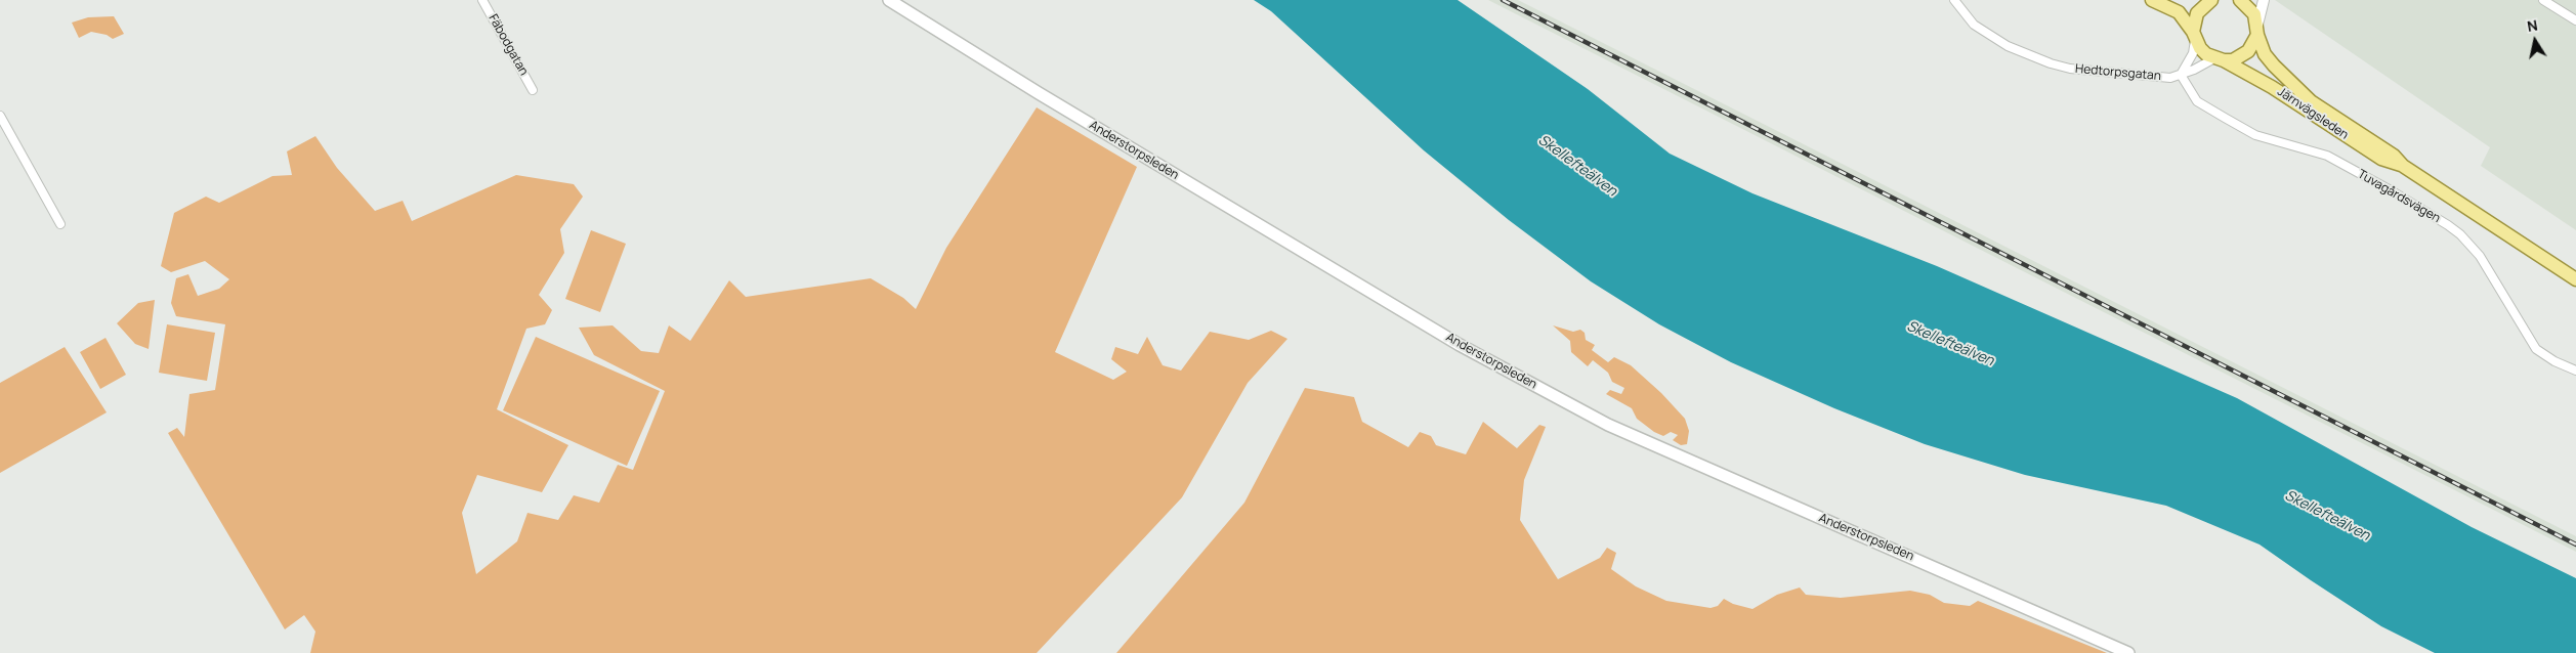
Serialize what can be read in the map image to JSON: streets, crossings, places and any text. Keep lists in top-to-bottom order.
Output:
{
  "streets": {
    "main road": ["Järnvägsleden", "Anderstorpsleden"],
    "street": ["Fäbodgatan", "Hedtorpsgatan", "Tuvagårdsvägen"]
  },
  "crossings": [
    ["Hedtorpsgatan", "Tuvagårdsvägen"]
  ],
  "water": ["Skellefteälven"],
  "north": "top"
}
